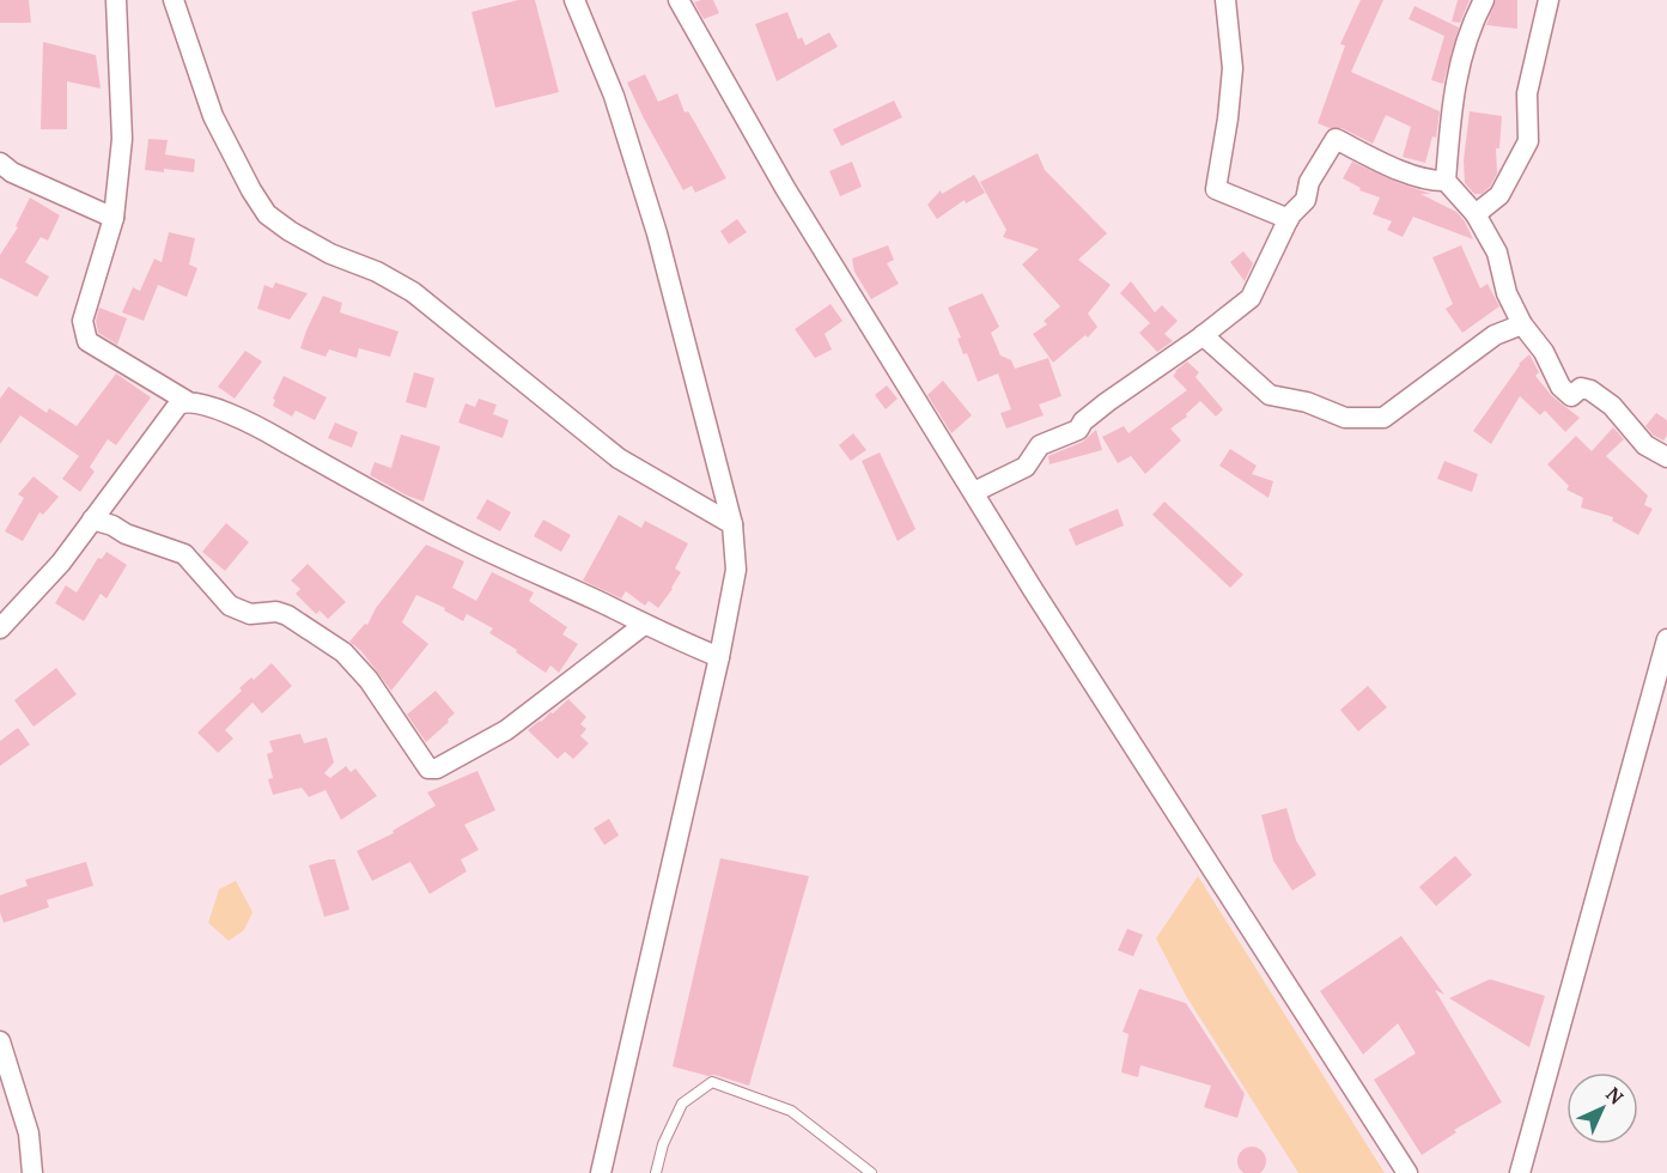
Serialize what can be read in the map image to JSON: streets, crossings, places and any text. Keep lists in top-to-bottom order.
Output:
{
  "north": "top right"
}
